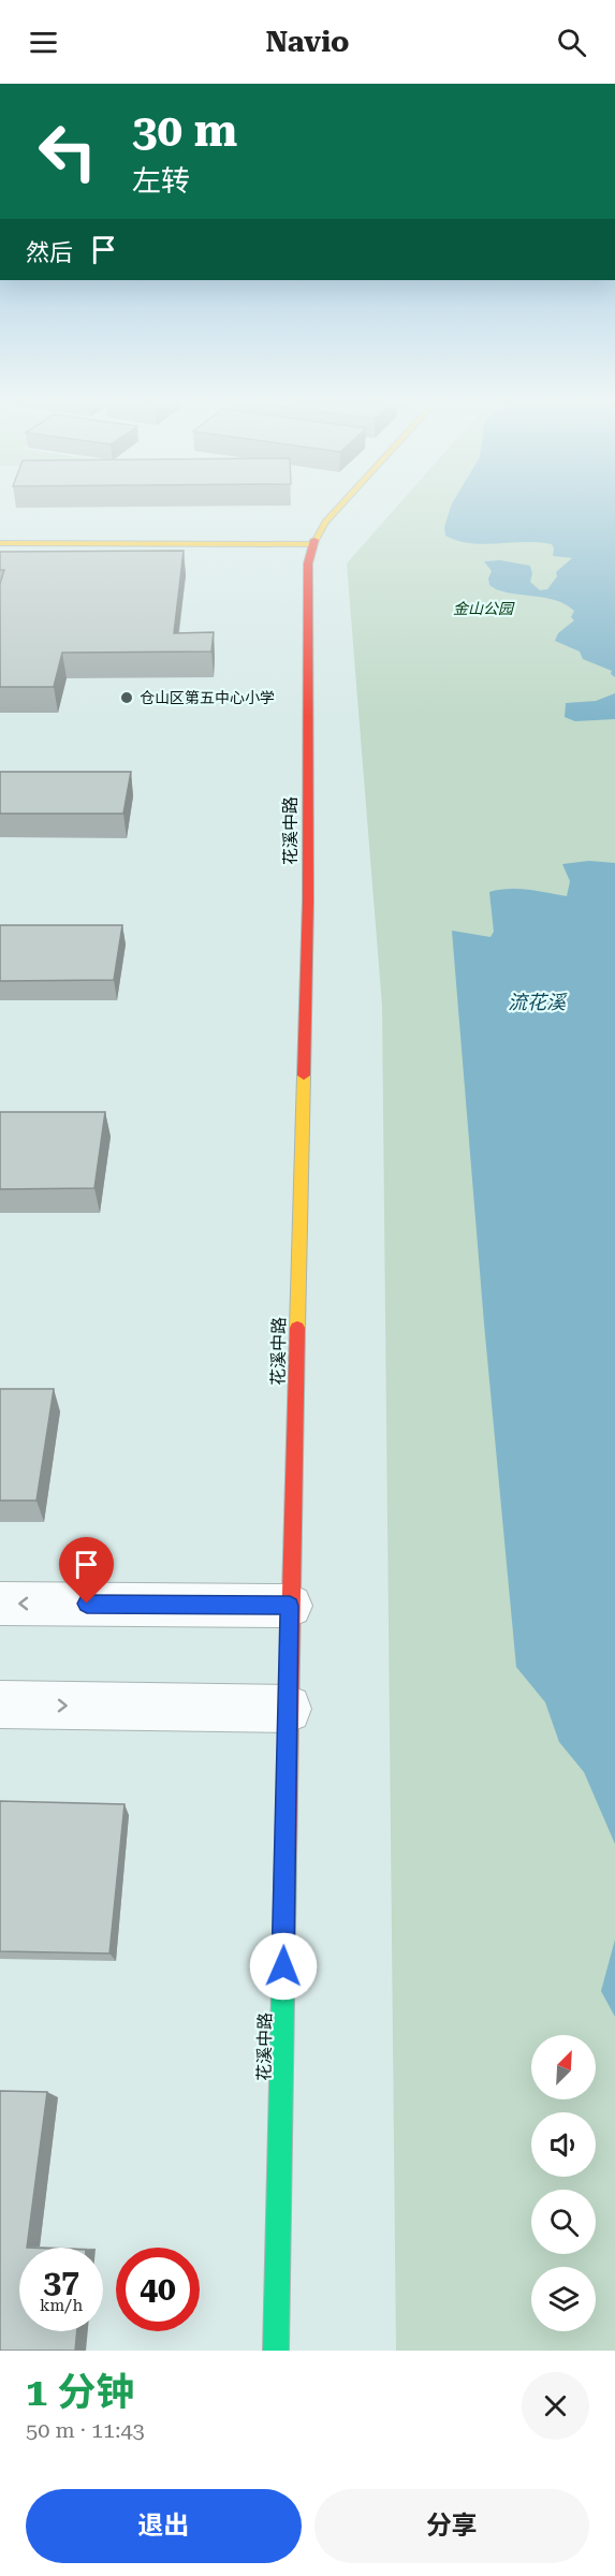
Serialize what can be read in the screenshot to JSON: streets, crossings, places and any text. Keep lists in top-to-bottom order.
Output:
{
  "streets": {
    "street": ["花溪中路"]
  },
  "water": ["流花溪"],
  "parks": ["金山公园"],
  "places": ["仓山区第五中心小学"],
  "north": "top right",
  "page": {
    "header": "Navio",
    "turn": ["30 m", "左转"],
    "then": "然后",
    "speed": "37 km/h",
    "limit": "40",
    "heading": ["1 分钟", "50 m · 11:43"],
    "buttons": ["退出", "分享"]
  }
}
